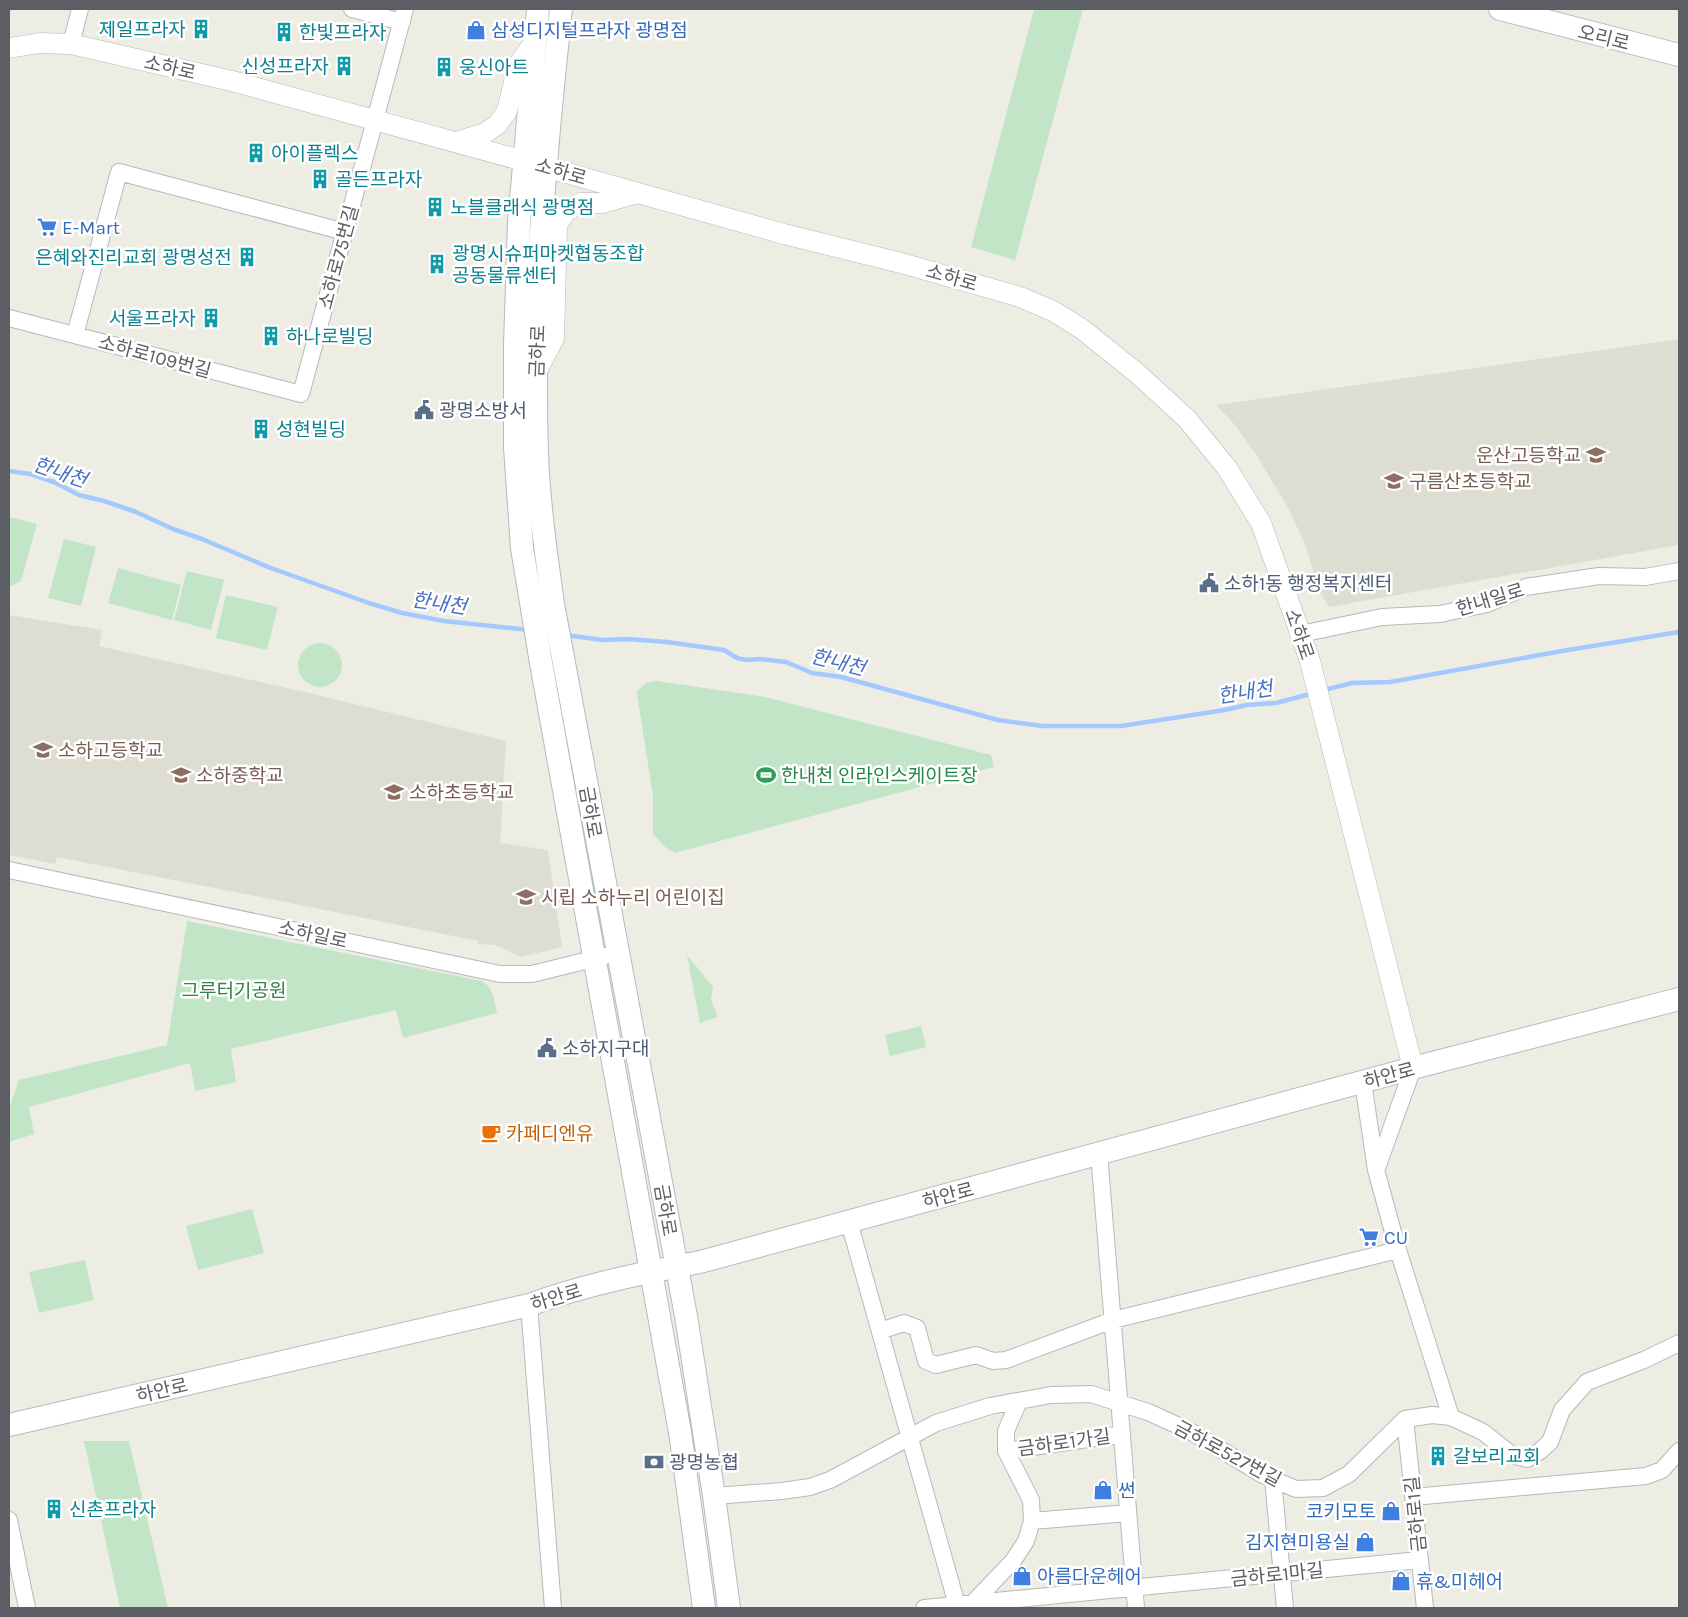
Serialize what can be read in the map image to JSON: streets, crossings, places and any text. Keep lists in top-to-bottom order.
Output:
{
  "streets": {
    "main road": ["오리로", "금하로", "하안로"],
    "street": [
      "소하로",
      "소하로75번길",
      "소하로109번길",
      "한내일로",
      "소하일로",
      "금하로1가길",
      "금하로527번길",
      "금하로1길",
      "금하로1마길"
    ]
  },
  "crossings": [
    ["소하로", "소하로75번길"],
    ["소하로", "금하로"],
    ["소하로", "한내일로"],
    ["소하로", "하안로"],
    ["소하로75번길", "소하로109번길"],
    ["금하로", "소하일로"],
    ["금하로", "하안로"],
    ["금하로", "금하로527번길"],
    ["금하로1가길", "금하로527번길"],
    ["금하로1가길", "금하로1마길"],
    ["금하로527번길", "금하로1길"],
    ["금하로1길", "금하로1마길"]
  ],
  "water": ["한내천"],
  "parks": ["그루터기공원"],
  "places": {
    "building": [
      "제일프라자",
      "한빛프라자",
      "신성프라자",
      "웅신아트",
      "아이플렉스",
      "골든프라자",
      "노블클래식 광명점",
      "은혜와진리교회 광명성전",
      "광명시슈퍼마켓협동조합 공동물류센터",
      "서울프라자",
      "하나로빌딩",
      "성현빌딩",
      "갈보리교회",
      "신촌프라자"
    ],
    "shop": [
      "삼성디지털프라자 광명점",
      "썬",
      "코키모토",
      "김지현미용실",
      "아름다운헤어",
      "휴&미헤어"
    ],
    "supermarket": ["E-Mart", "CU"],
    "public building": ["광명소방서", "소하1동 행정복지센터", "소하지구대"],
    "school or university": [
      "운산고등학교",
      "구름산초등학교",
      "소하고등학교",
      "소하중학교",
      "소하초등학교",
      "시립 소하누리 어린이집"
    ],
    "sports": ["한내천 인라인스케이트장"],
    "cafe": ["카페디엔유"],
    "bank": ["광명농협"]
  }
}
